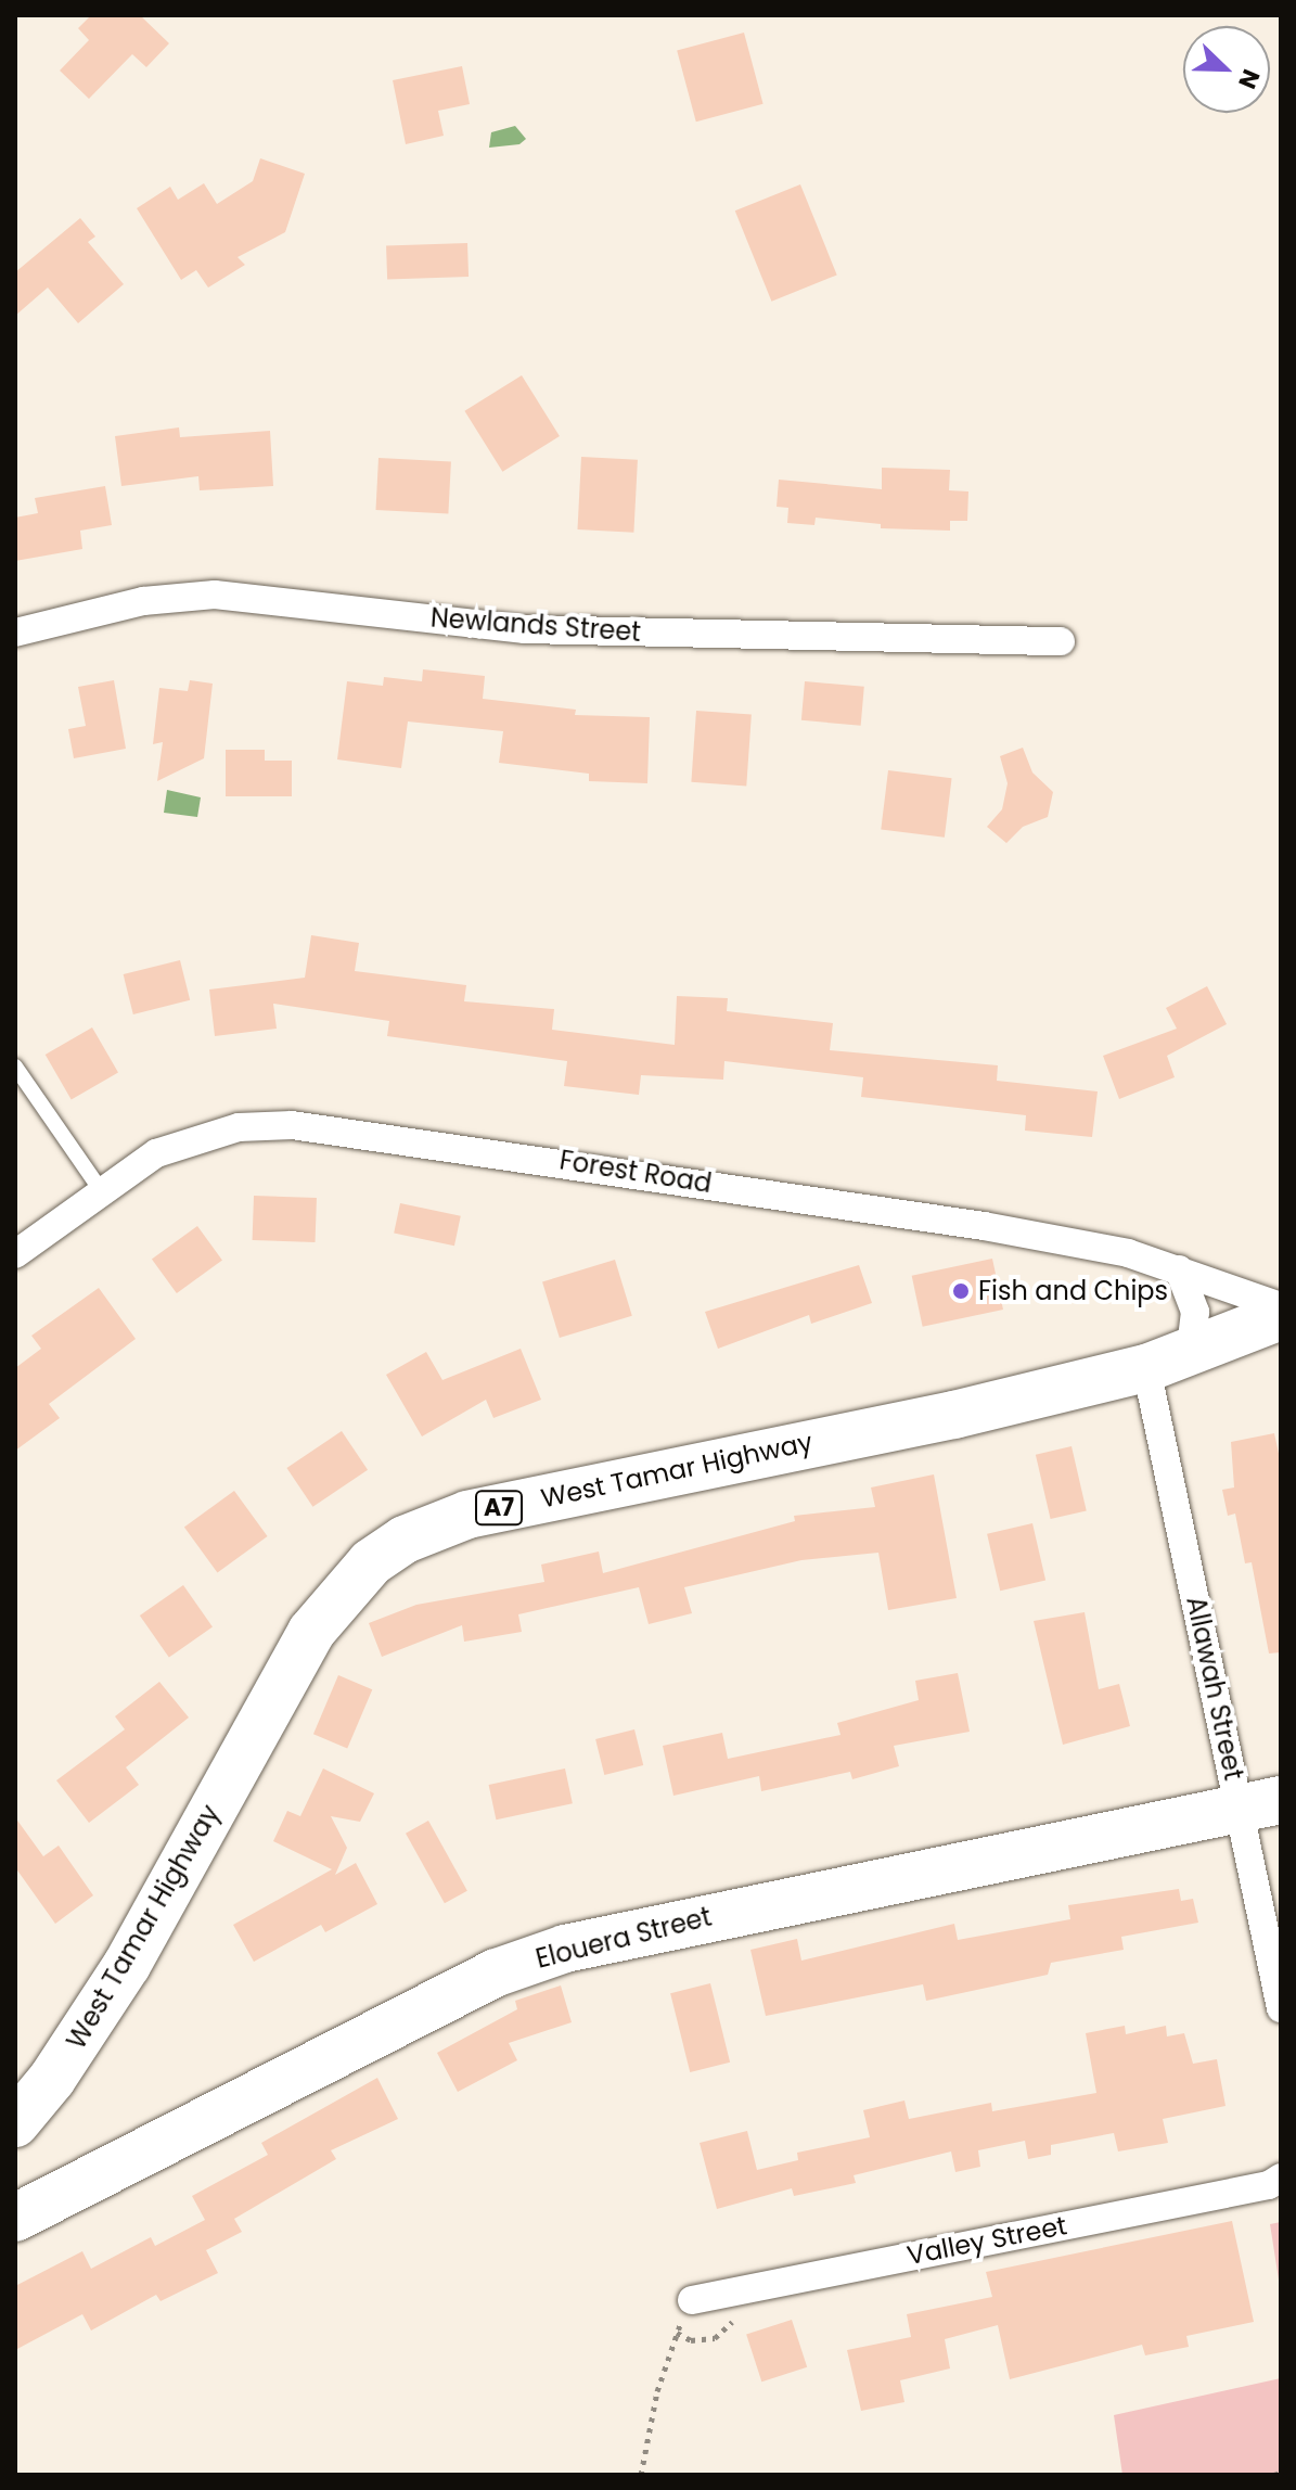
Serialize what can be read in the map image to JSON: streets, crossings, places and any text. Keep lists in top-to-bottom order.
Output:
{
  "streets": {
    "highway": ["West Tamar Highway", "A7", "Elouera Street"],
    "street": [
      "Newlands Street",
      "Forest Road",
      "Allawah Street",
      "Valley Street"
    ]
  },
  "crossings": [
    ["West Tamar Highway", "Allawah Street"],
    ["Allawah Street", "Elouera Street"]
  ],
  "places": ["Fish and Chips"],
  "north": "bottom right"
}
